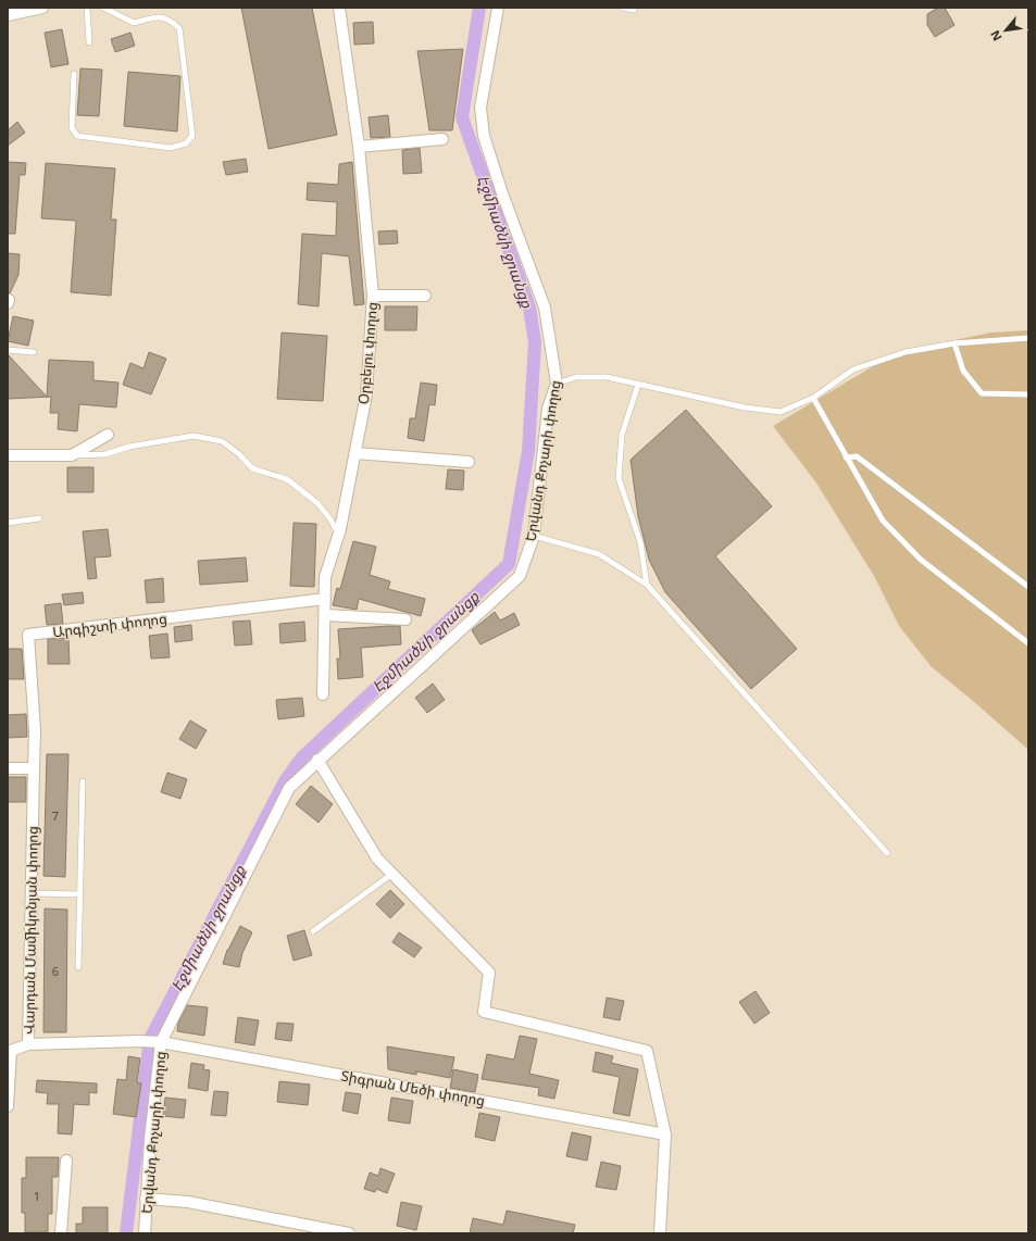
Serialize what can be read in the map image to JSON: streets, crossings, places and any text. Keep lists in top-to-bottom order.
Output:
{
  "streets": {
    "street": [
      "Օրբելու փողոց",
      "Երվանդ Քոչարի փողոց",
      "Արգիշտի փողոց",
      "Վարդան Մամիկոնյան փողոց",
      "Տիգրան Մեծի փողոց"
    ]
  },
  "crossings": [
    ["Օրբելու փողոց", "Արգիշտի փողոց"],
    ["Երվանդ Քոչարի փողոց", "Տիգրան Մեծի փողոց"],
    ["Արգիշտի փողոց", "Վարդան Մամիկոնյան փողոց"],
    ["Վարդան Մամիկոնյան փողոց", "Տիգրան Մեծի փողոց"]
  ],
  "water": ["Էջմիածնի ջրանցք"],
  "house_numbers": ["7", "6", "1"],
  "north": "bottom left"
}
